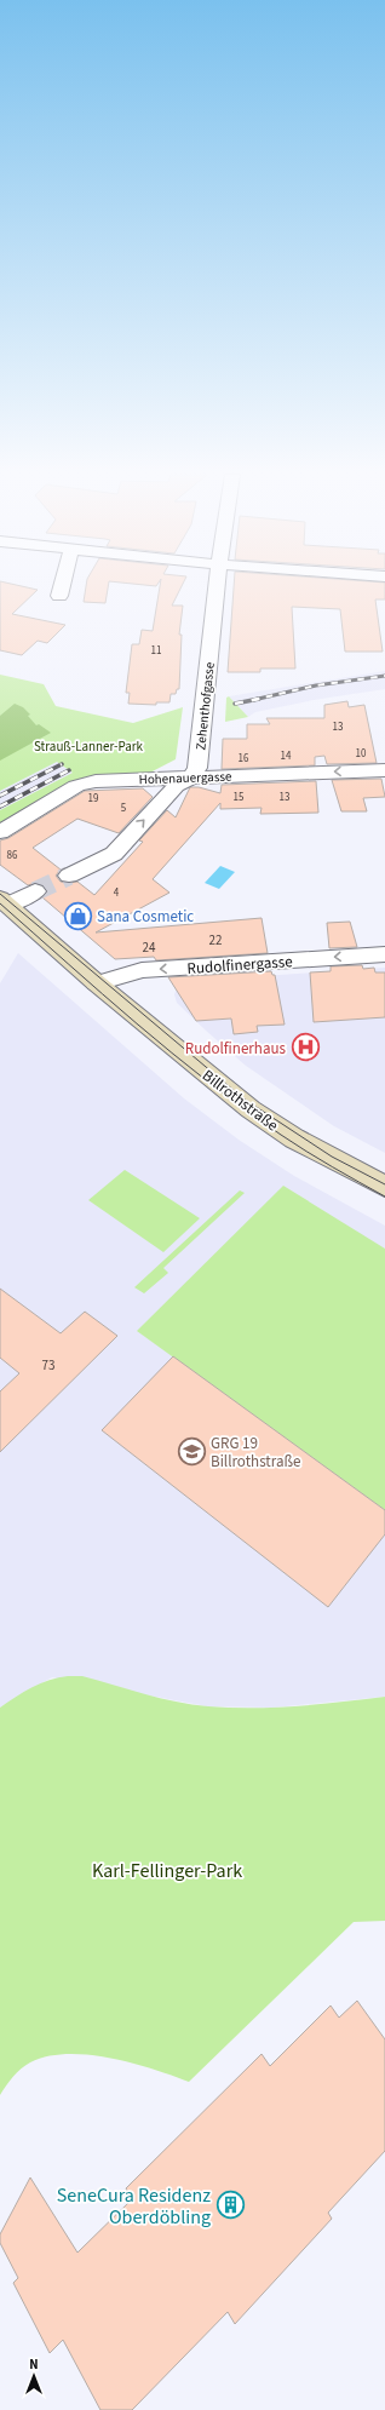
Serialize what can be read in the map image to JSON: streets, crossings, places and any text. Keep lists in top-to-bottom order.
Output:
{
  "streets": {
    "main road": ["Billrothstraße"],
    "street": ["Zehenthofgasse", "Hohenauergasse", "Rudolfinergasse"]
  },
  "crossings": [
    ["Zehenthofgasse", "Hohenauergasse"],
    ["Rudolfinergasse", "Billrothstraße"]
  ],
  "one_way": ["Hohenauergasse", "Rudolfinergasse"],
  "parks": ["Strauß-Lanner-Park", "Karl-Fellinger-Park"],
  "places": {
    "shop": ["Sana Cosmetic"],
    "hospital": ["Rudolfinerhaus"],
    "school or university": ["GRG 19 Billrothstraße"],
    "building": ["SeneCura Residenz Oberdöbling"]
  },
  "house_numbers": [
    "11",
    "13",
    "10",
    "14",
    "16",
    "15",
    "13",
    "19",
    "5",
    "86",
    "4",
    "22",
    "24",
    "73"
  ],
  "north": "top"
}
